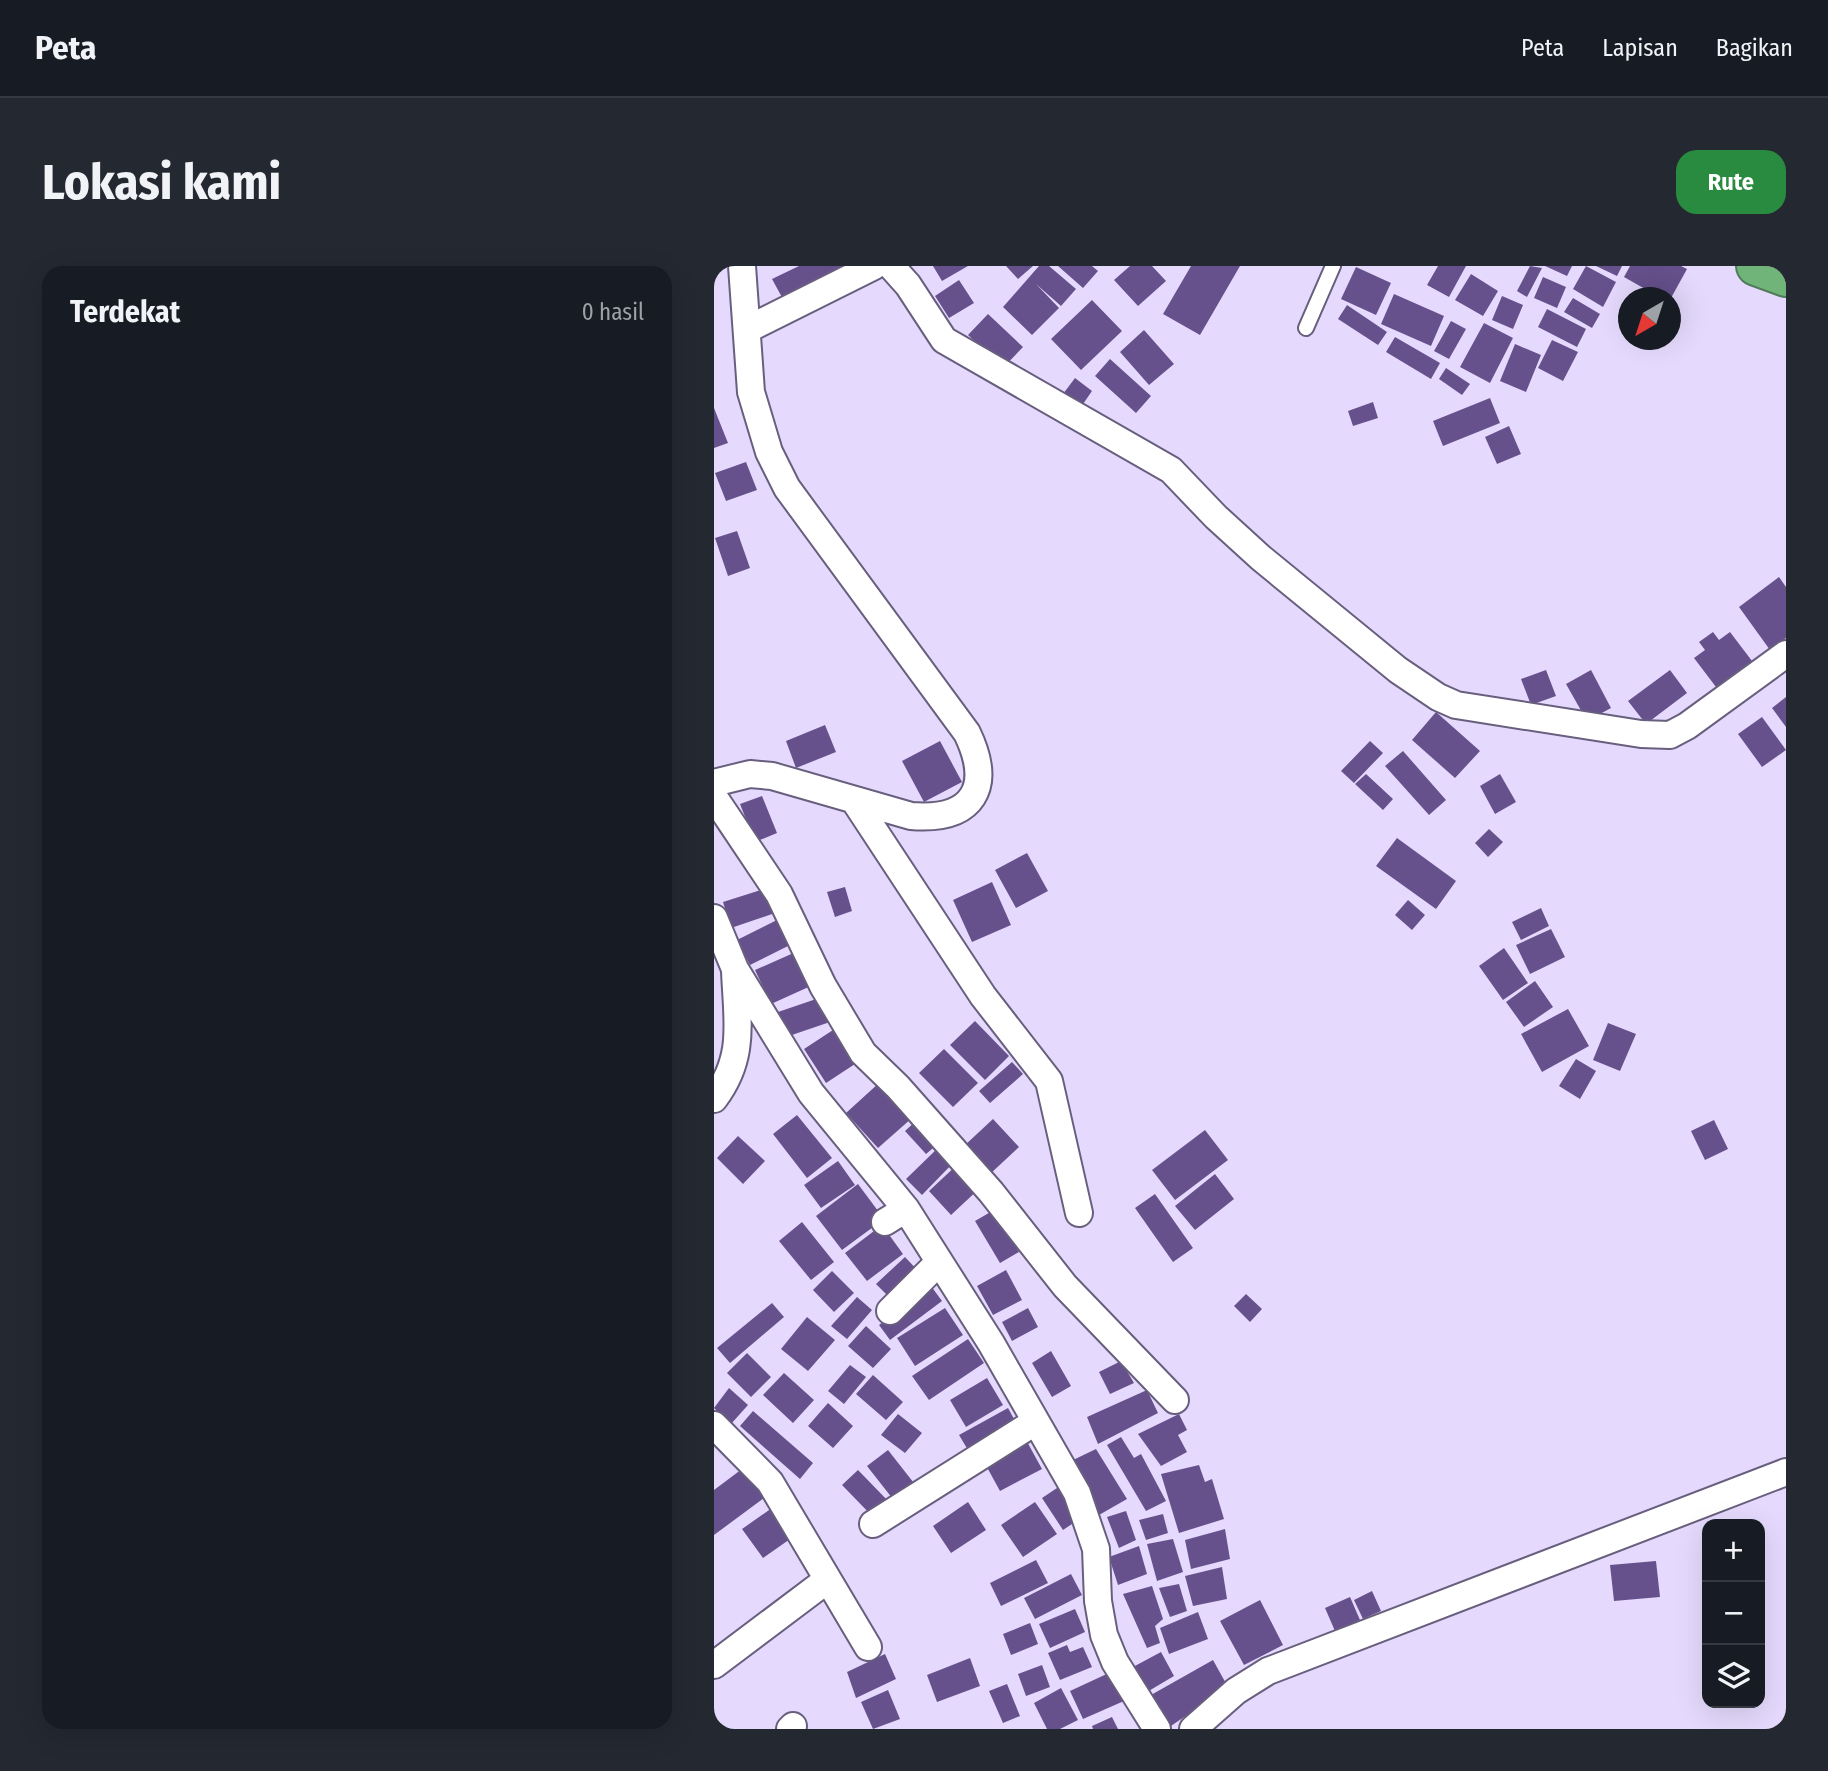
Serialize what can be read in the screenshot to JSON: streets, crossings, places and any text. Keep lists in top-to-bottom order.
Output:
{
  "north": "bottom left",
  "page": {
    "header": "Peta",
    "nav": ["Peta", "Lapisan", "Bagikan"],
    "buttons": "Rute",
    "title": "Lokasi kami",
    "heading": ["Terdekat", "0 hasil"],
    "map_buttons": ["+", "−"]
  }
}
